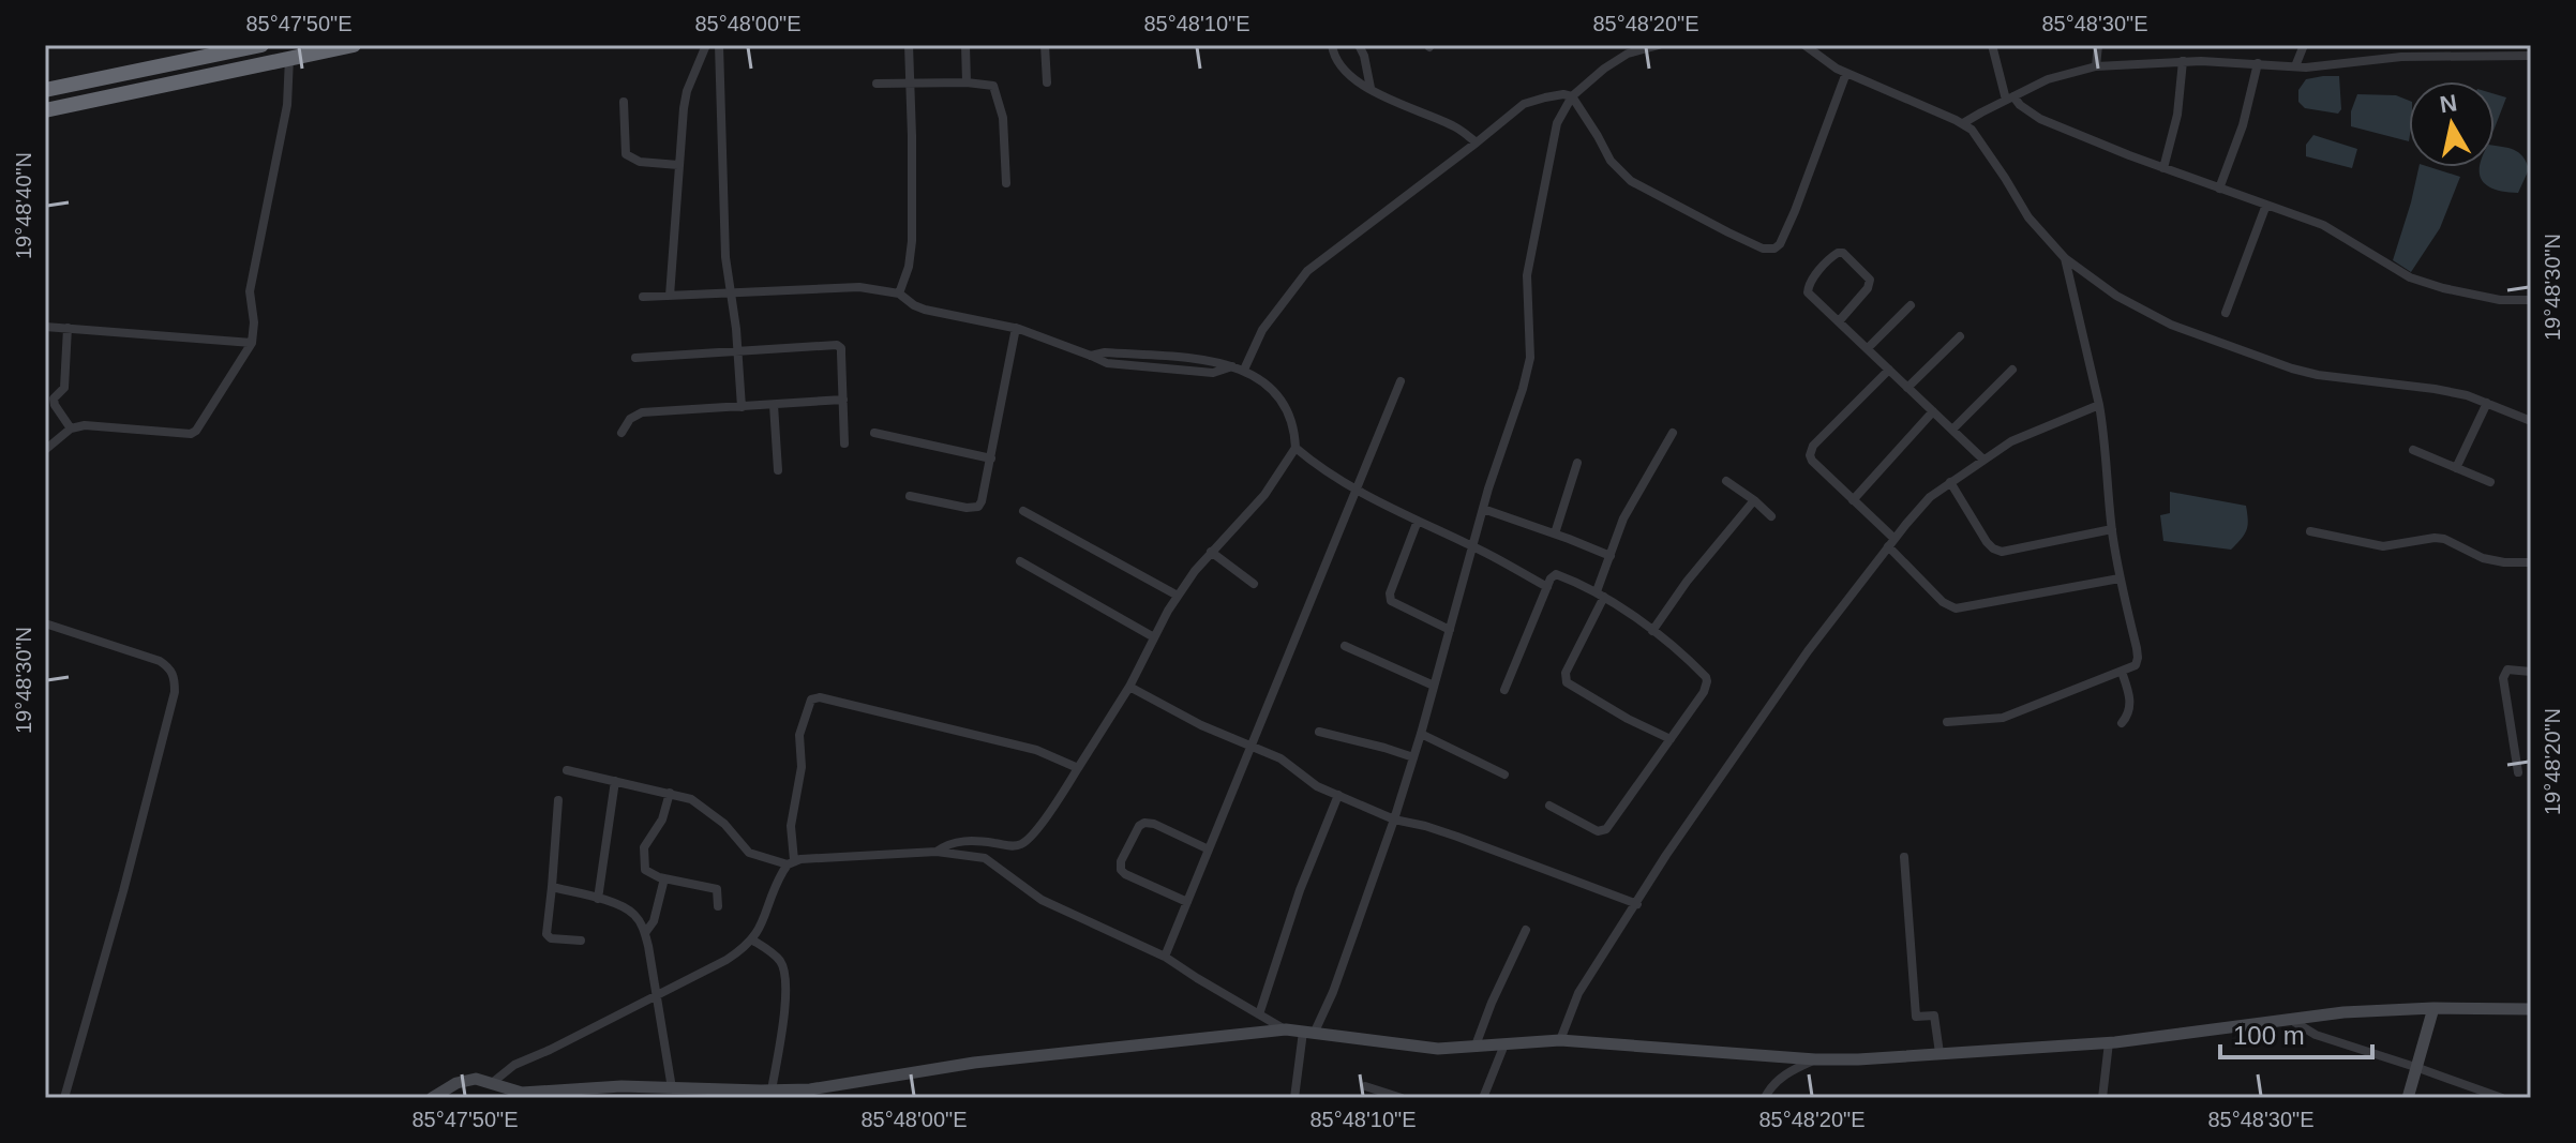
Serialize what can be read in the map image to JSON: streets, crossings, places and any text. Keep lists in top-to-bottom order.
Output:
{
  "scale_bar": "100 m",
  "north": "top",
  "coordinates": [
    "85°47'50\"E",
    "85°48'00\"E",
    "85°48'10\"E",
    "85°48'20\"E",
    "85°48'30\"E",
    "19°48'40\"N",
    "19°48'30\"N",
    "19°48'20\"N"
  ]
}
